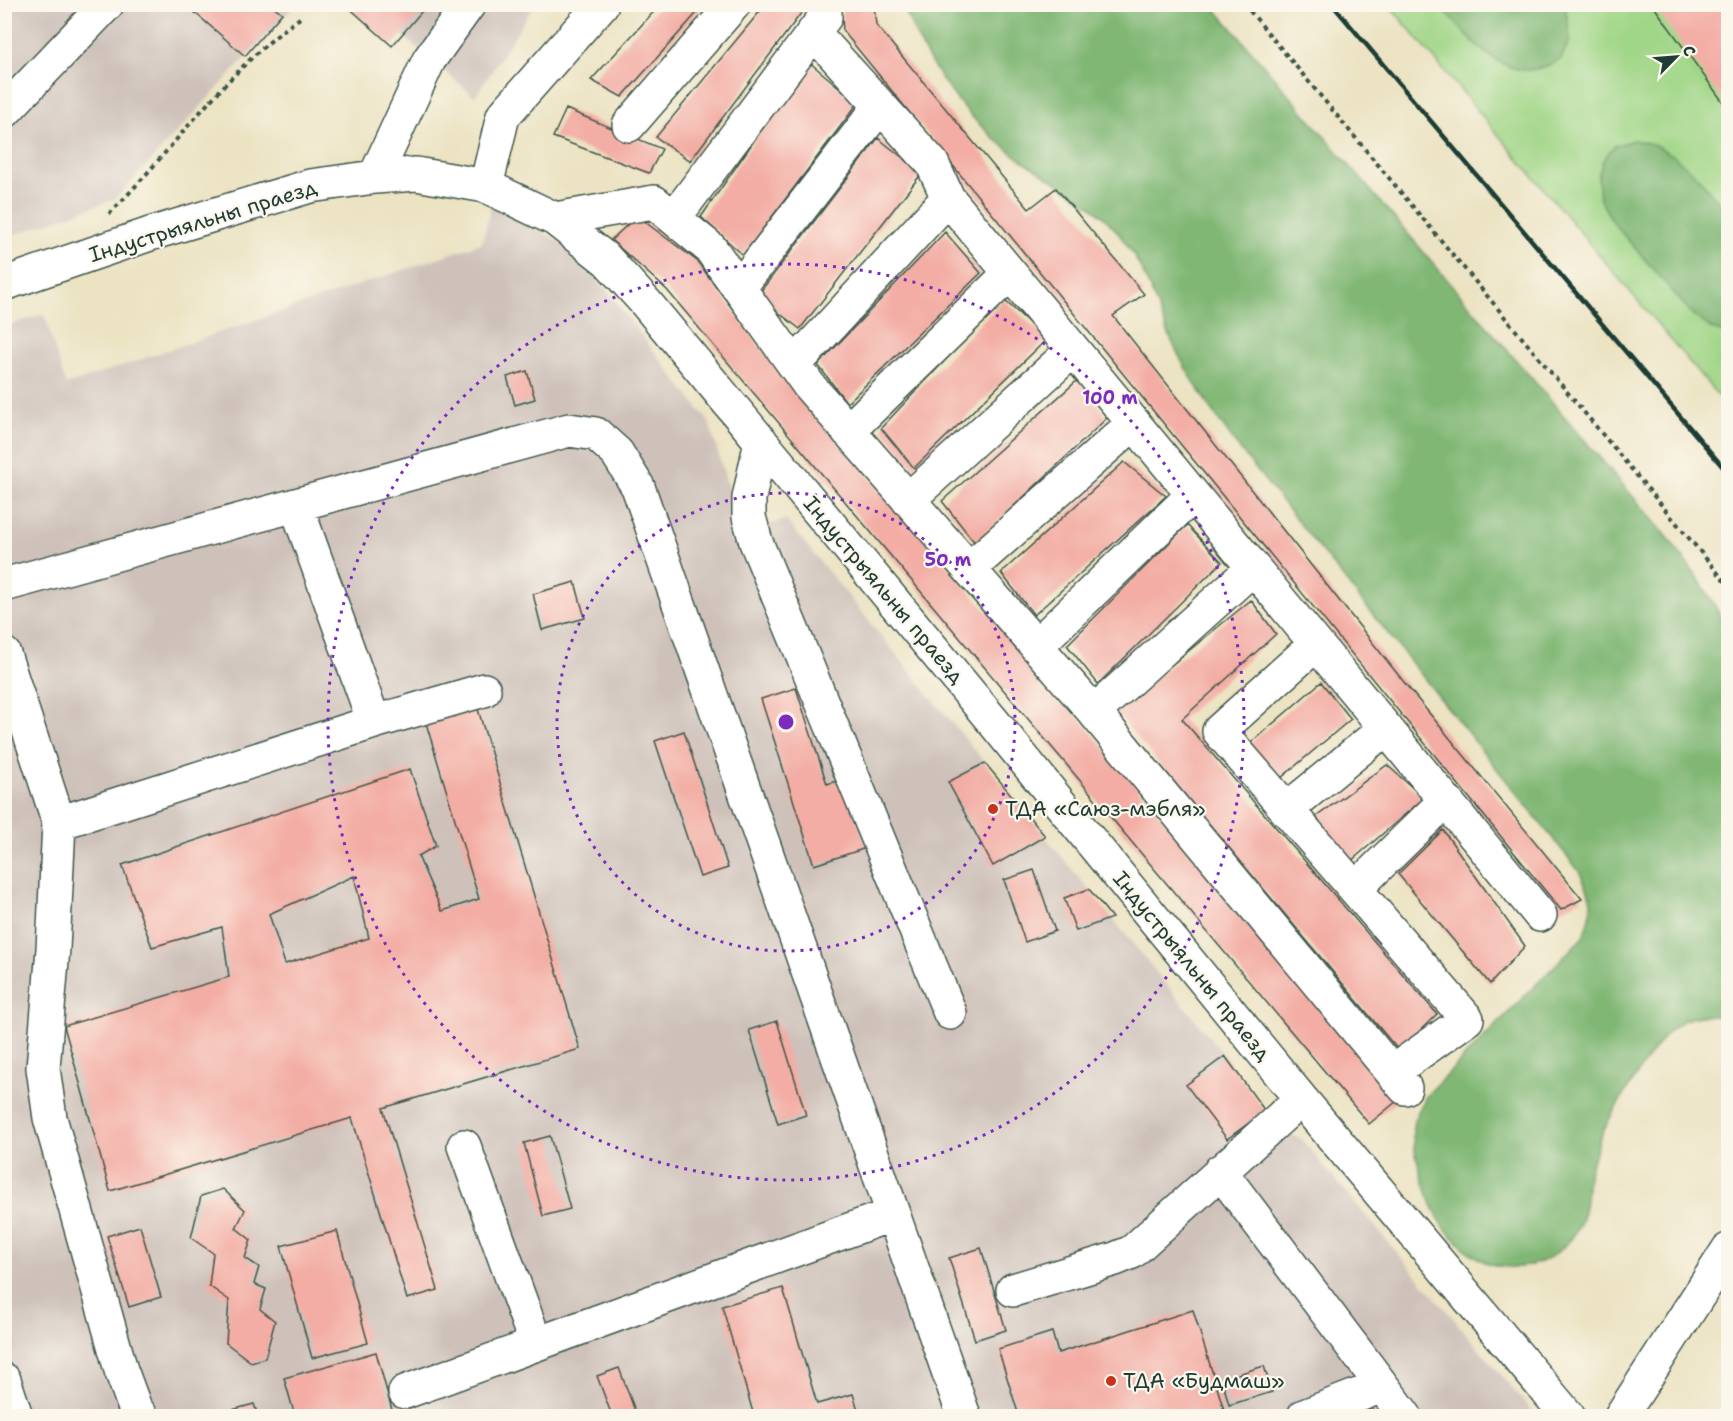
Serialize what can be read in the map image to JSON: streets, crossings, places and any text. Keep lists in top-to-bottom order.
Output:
{
  "streets": {
    "street": ["Індустрыяльны праезд"]
  },
  "places": ["ТДА «Саюз-мэбля»", "ТДА «Будмаш»"],
  "north": "top right",
  "rings": ["100 m", "50 m"]
}
